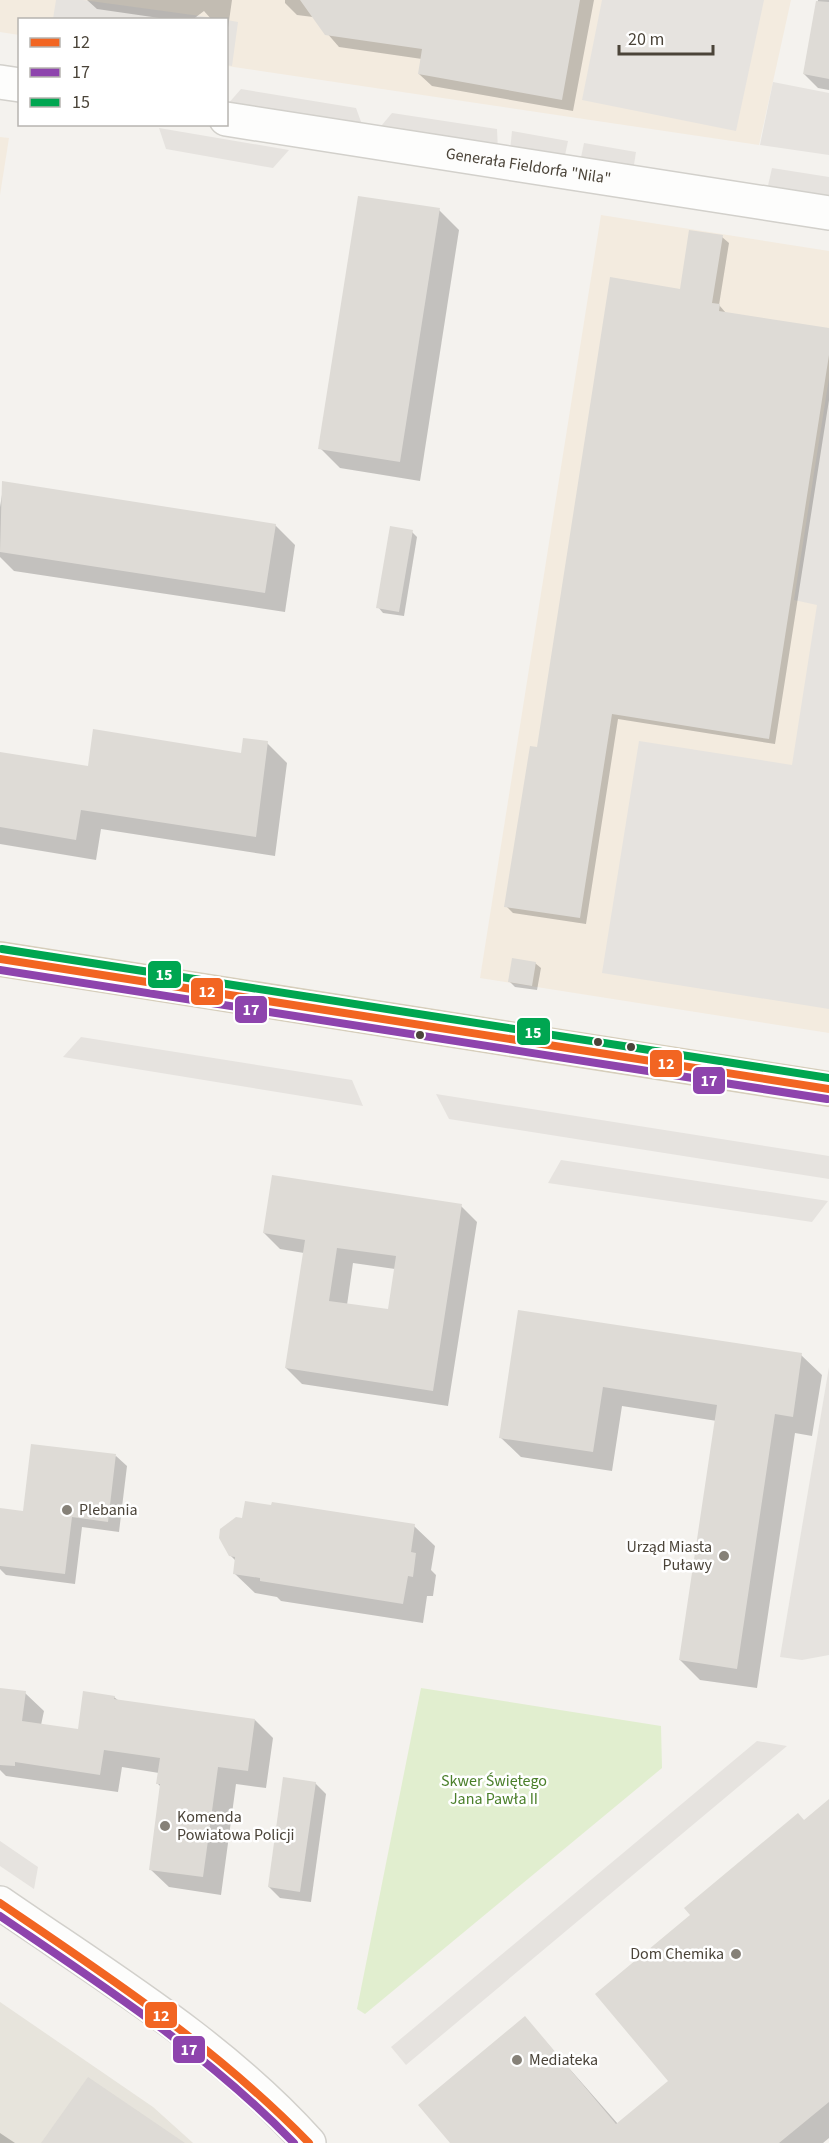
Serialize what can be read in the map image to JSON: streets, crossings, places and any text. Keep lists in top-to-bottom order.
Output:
{
  "streets": {
    "street": ["Generała Fieldorfa \"Nila\""]
  },
  "parks": ["Skwer Świętego Jana Pawła II"],
  "places": [
    "Plebania",
    "Urząd Miasta Puławy",
    "Komenda Powiatowa Policji",
    "Dom Chemika",
    "Mediateka"
  ],
  "lines": ["transit line 15", "transit line 12", "transit line 17"],
  "legend": ["12", "17", "15"],
  "scale_bar": "20 m"
}
